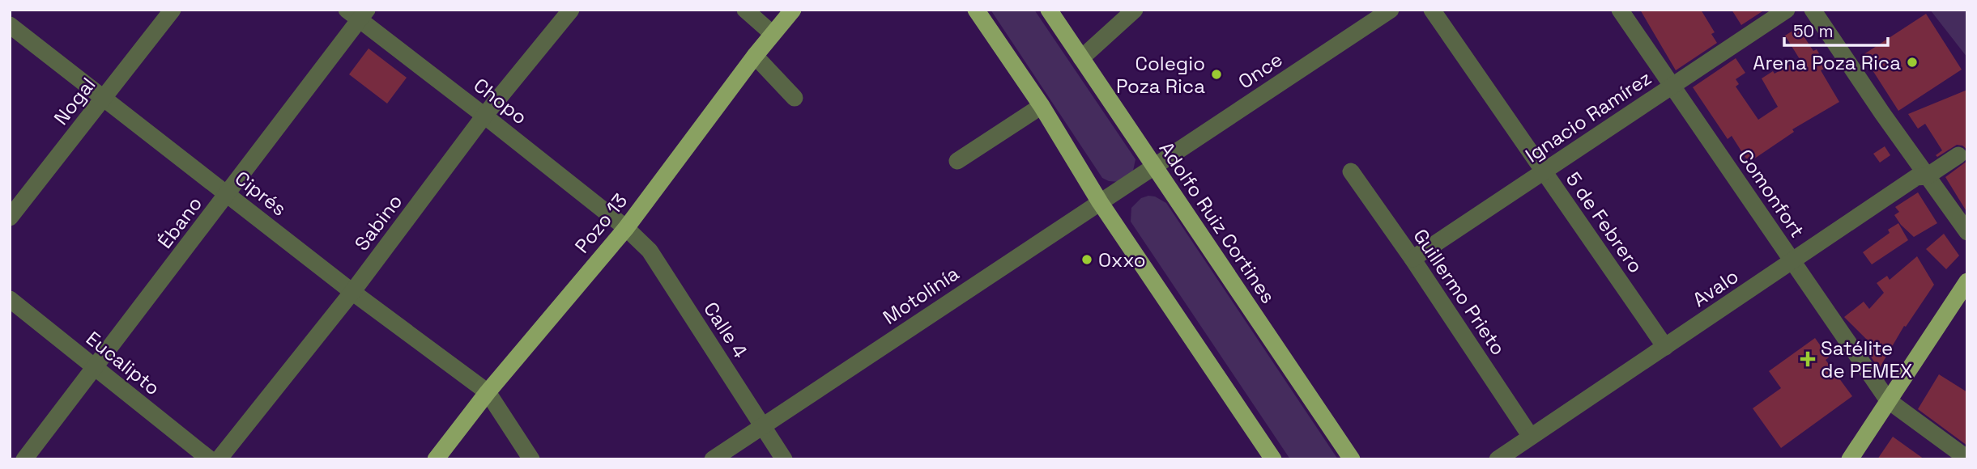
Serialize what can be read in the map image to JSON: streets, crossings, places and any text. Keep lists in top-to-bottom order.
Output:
{
  "streets": {
    "main road": ["Adolfo Ruiz Cortines", "Pozo 13"],
    "street": [
      "Once",
      "Nogal",
      "Chopo",
      "Ignacio Ramírez",
      "Ciprés",
      "Comonfort",
      "Ébano",
      "Sabino",
      "5 de Febrero",
      "Avalo",
      "Guillermo Prieto",
      "Motolinía",
      "Calle 4",
      "Eucalipto"
    ]
  },
  "crossings": [
    ["Once", "Adolfo Ruiz Cortines"],
    ["Once", "Motolinía"],
    ["Nogal", "Ciprés"],
    ["Chopo", "Ébano"],
    ["Chopo", "Sabino"],
    ["Chopo", "Pozo 13"],
    ["Chopo", "Calle 4"],
    ["Ignacio Ramírez", "Comonfort"],
    ["Ignacio Ramírez", "5 de Febrero"],
    ["Ignacio Ramírez", "Guillermo Prieto"],
    ["Ciprés", "Ébano"],
    ["Ciprés", "Sabino"],
    ["Ciprés", "Pozo 13"],
    ["Comonfort", "Avalo"],
    ["Ébano", "Eucalipto"],
    ["Adolfo Ruiz Cortines", "Motolinía"],
    ["5 de Febrero", "Avalo"],
    ["Pozo 13", "Calle 4"],
    ["Avalo", "Guillermo Prieto"],
    ["Motolinía", "Calle 4"]
  ],
  "places": {
    "other": ["Arena Poza Rica", "Colegio Poza Rica", "Oxxo"],
    "health": ["Satélite de PEMEX"]
  },
  "scale_bar": "50 m"
}
